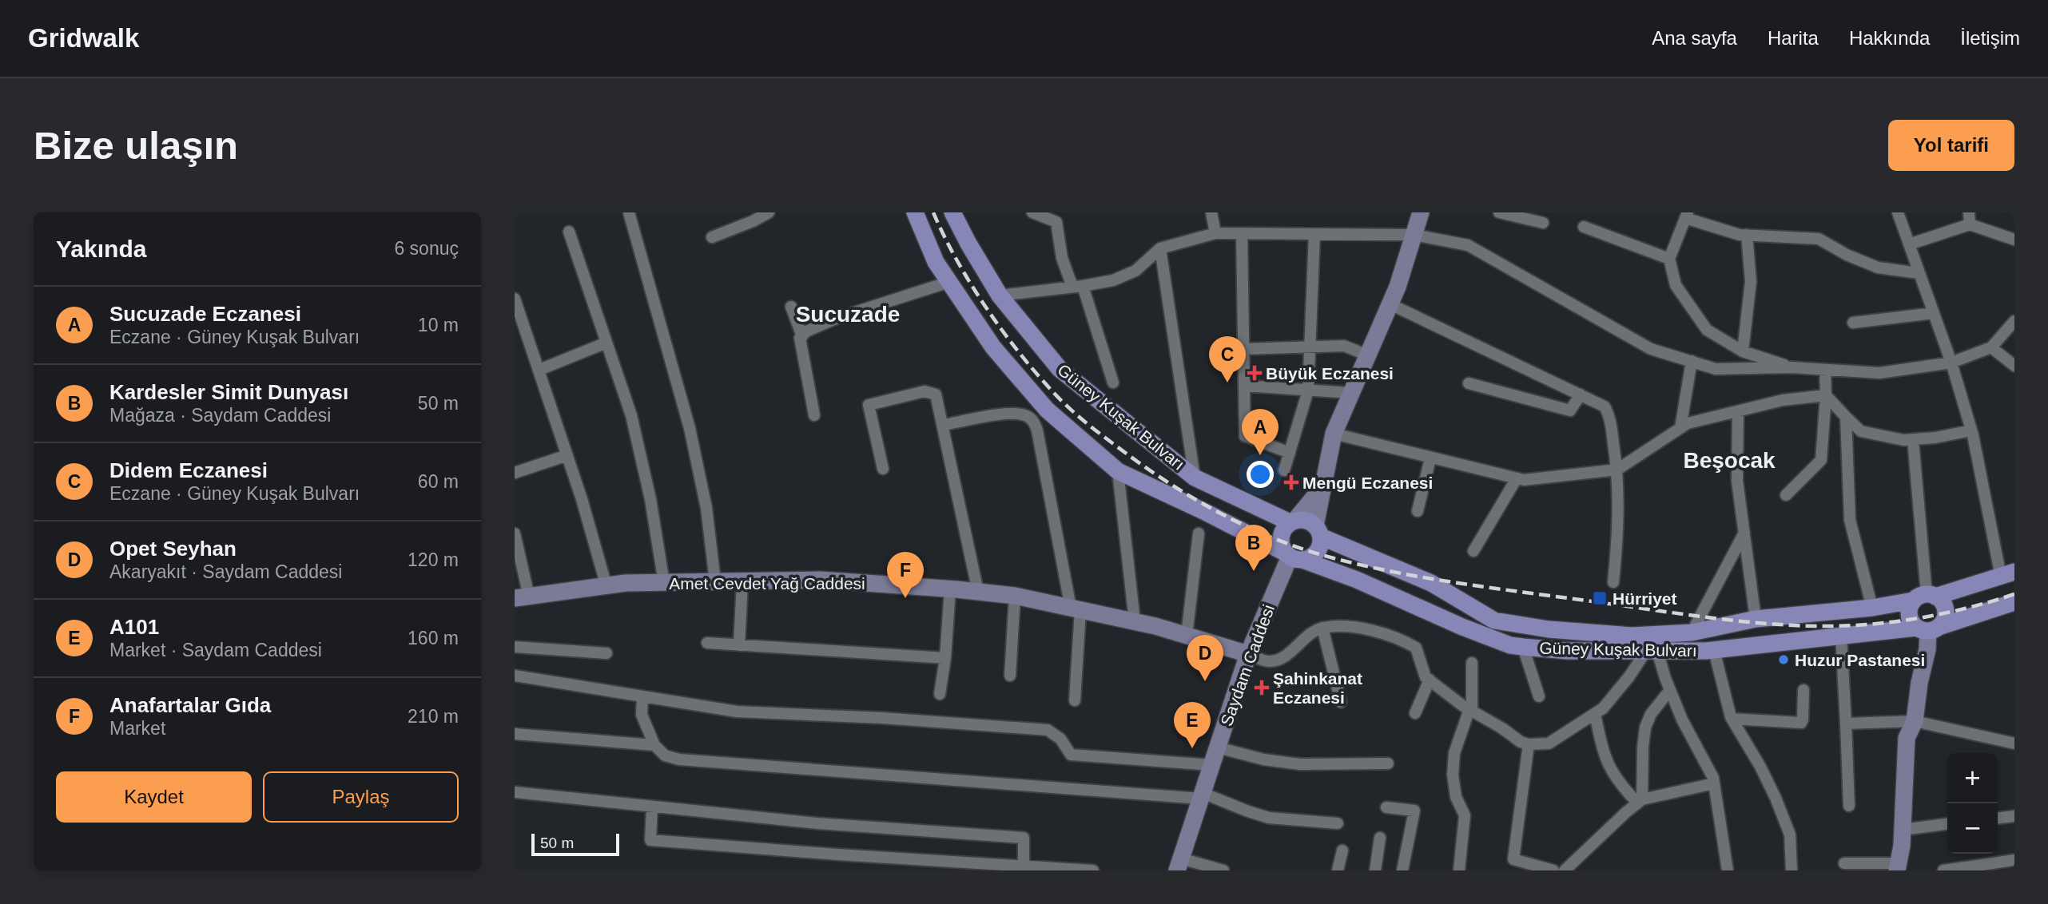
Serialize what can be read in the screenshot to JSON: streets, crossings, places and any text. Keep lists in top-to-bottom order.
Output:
{
  "streets": {
    "main road": ["Güney Kuşak Bulvarı", "Amet Cevdet Yağ Caddesi", "Saydam Caddesi"]
  },
  "crossings": [
    ["Güney Kuşak Bulvarı", "Saydam Caddesi"],
    ["Amet Cevdet Yağ Caddesi", "Saydam Caddesi"]
  ],
  "districts": ["Sucuzade", "Beşocak"],
  "places": {
    "health": ["Büyük Eczanesi", "Mengü Eczanesi", "Şahinkanat Eczanesi"],
    "transit": ["Hürriyet"],
    "other": ["Huzur Pastanesi"]
  },
  "scale_bar": "50 m",
  "page": {
    "header": "Gridwalk",
    "nav": [
      "Ana sayfa",
      "Harita",
      "Hakkında",
      "İletişim"
    ],
    "buttons": [
      "Yol tarifi",
      ["Kaydet", "Paylaş"]
    ],
    "title": "Bize ulaşın",
    "heading": ["Yakında", "6 sonuç"],
    "list": [
      {
        "mark": "A",
        "name": "Sucuzade Eczanesi",
        "note": "Eczane · Güney Kuşak Bulvarı",
        "value": "10 m"
      },
      {
        "mark": "B",
        "name": "Kardesler Simit Dunyası",
        "note": "Mağaza · Saydam Caddesi",
        "value": "50 m"
      },
      {
        "mark": "C",
        "name": "Didem Eczanesi",
        "note": "Eczane · Güney Kuşak Bulvarı",
        "value": "60 m"
      },
      {
        "mark": "D",
        "name": "Opet Seyhan",
        "note": "Akaryakıt · Saydam Caddesi",
        "value": "120 m"
      },
      {
        "mark": "E",
        "name": "A101",
        "note": "Market · Saydam Caddesi",
        "value": "160 m"
      },
      {
        "mark": "F",
        "name": "Anafartalar Gıda",
        "note": "Market",
        "value": "210 m"
      }
    ],
    "pins": [
      "C",
      "A",
      "B",
      "F",
      "D",
      "E"
    ],
    "map_buttons": ["+", "−"],
    "scale": "50 m"
  }
}
